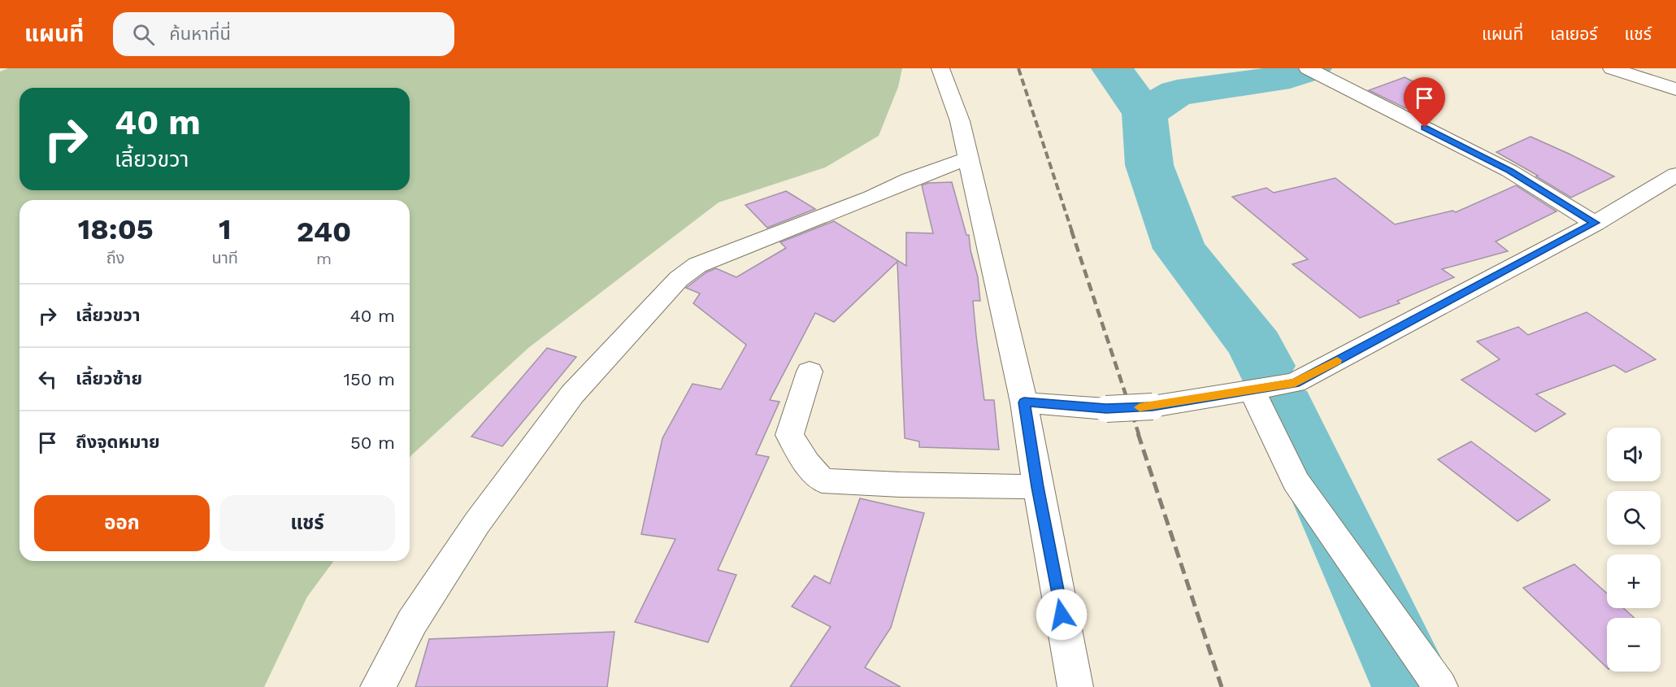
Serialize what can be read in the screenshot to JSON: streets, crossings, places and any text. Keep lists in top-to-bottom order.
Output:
{
  "page": {
    "header": "แผนที่",
    "search": "ค้นหาที่นี่",
    "nav": ["แผนที่", "เลเยอร์", "แชร์"],
    "turn": ["40 m", "เลี้ยวขวา"],
    "eta": [
      "18:05",
      "ถึง",
      "1",
      "นาที",
      "240",
      "m"
    ],
    "list": [
      {
        "name": "เลี้ยวขวา",
        "value": "40 m"
      },
      {
        "name": "เลี้ยวซ้าย",
        "value": "150 m"
      },
      {
        "name": "ถึงจุดหมาย",
        "value": "50 m"
      }
    ],
    "map_buttons": ["+", "−"],
    "buttons": ["ออก", "แชร์"]
  }
}
